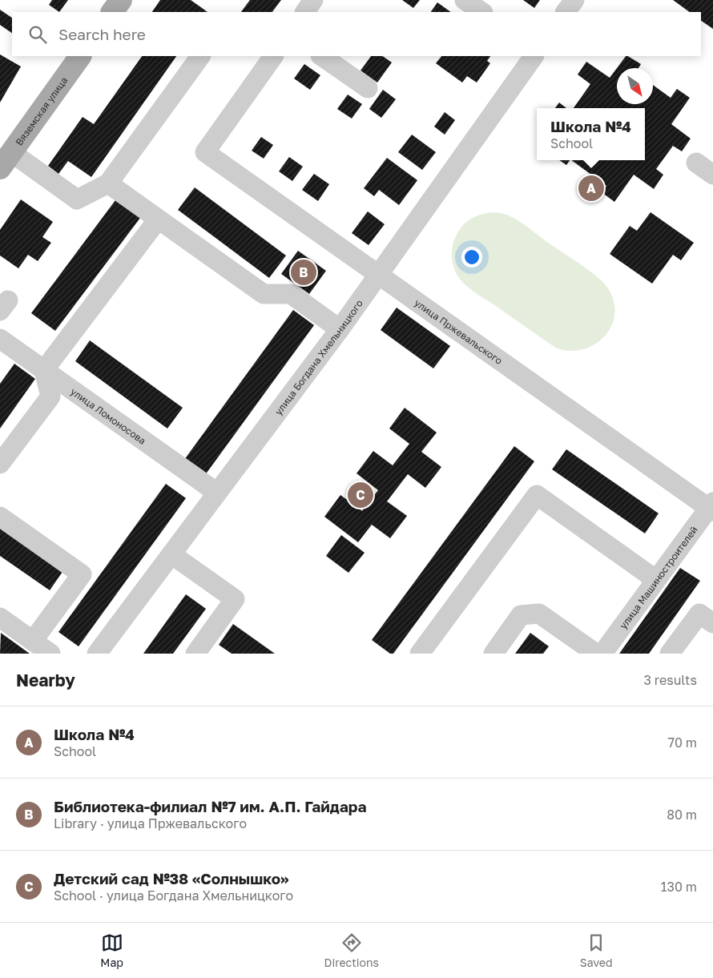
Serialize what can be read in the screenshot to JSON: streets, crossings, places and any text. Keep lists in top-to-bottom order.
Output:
{
  "streets": {
    "main road": ["Вяземская улица"],
    "street": [
      "улица Пржевальского",
      "улица Богдана Хмельницкого",
      "улица Ломоносова",
      "улица Машиностроителей"
    ]
  },
  "crossings": [
    ["улица Пржевальского", "улица Богдана Хмельницкого"],
    ["улица Пржевальского", "улица Машиностроителей"],
    ["улица Богдана Хмельницкого", "улица Ломоносова"]
  ],
  "north": "bottom right",
  "page": {
    "search": "Search here",
    "popup": ["Школа №4", "School"],
    "pins": ["A", "B", "C"],
    "heading": ["Nearby", "3 results"],
    "list": [
      {
        "mark": "A",
        "name": "Школа №4",
        "note": "School",
        "value": "70 m"
      },
      {
        "mark": "B",
        "name": "Библиотека-филиал №7 им. А.П. Гайдара",
        "note": "Library · улица Пржевальского",
        "value": "80 m"
      },
      {
        "mark": "C",
        "name": "Детский сад №38 «Солнышко»",
        "note": "School · улица Богдана Хмельницкого",
        "value": "130 m"
      }
    ],
    "nav": ["Map", "Directions", "Saved"]
  }
}
